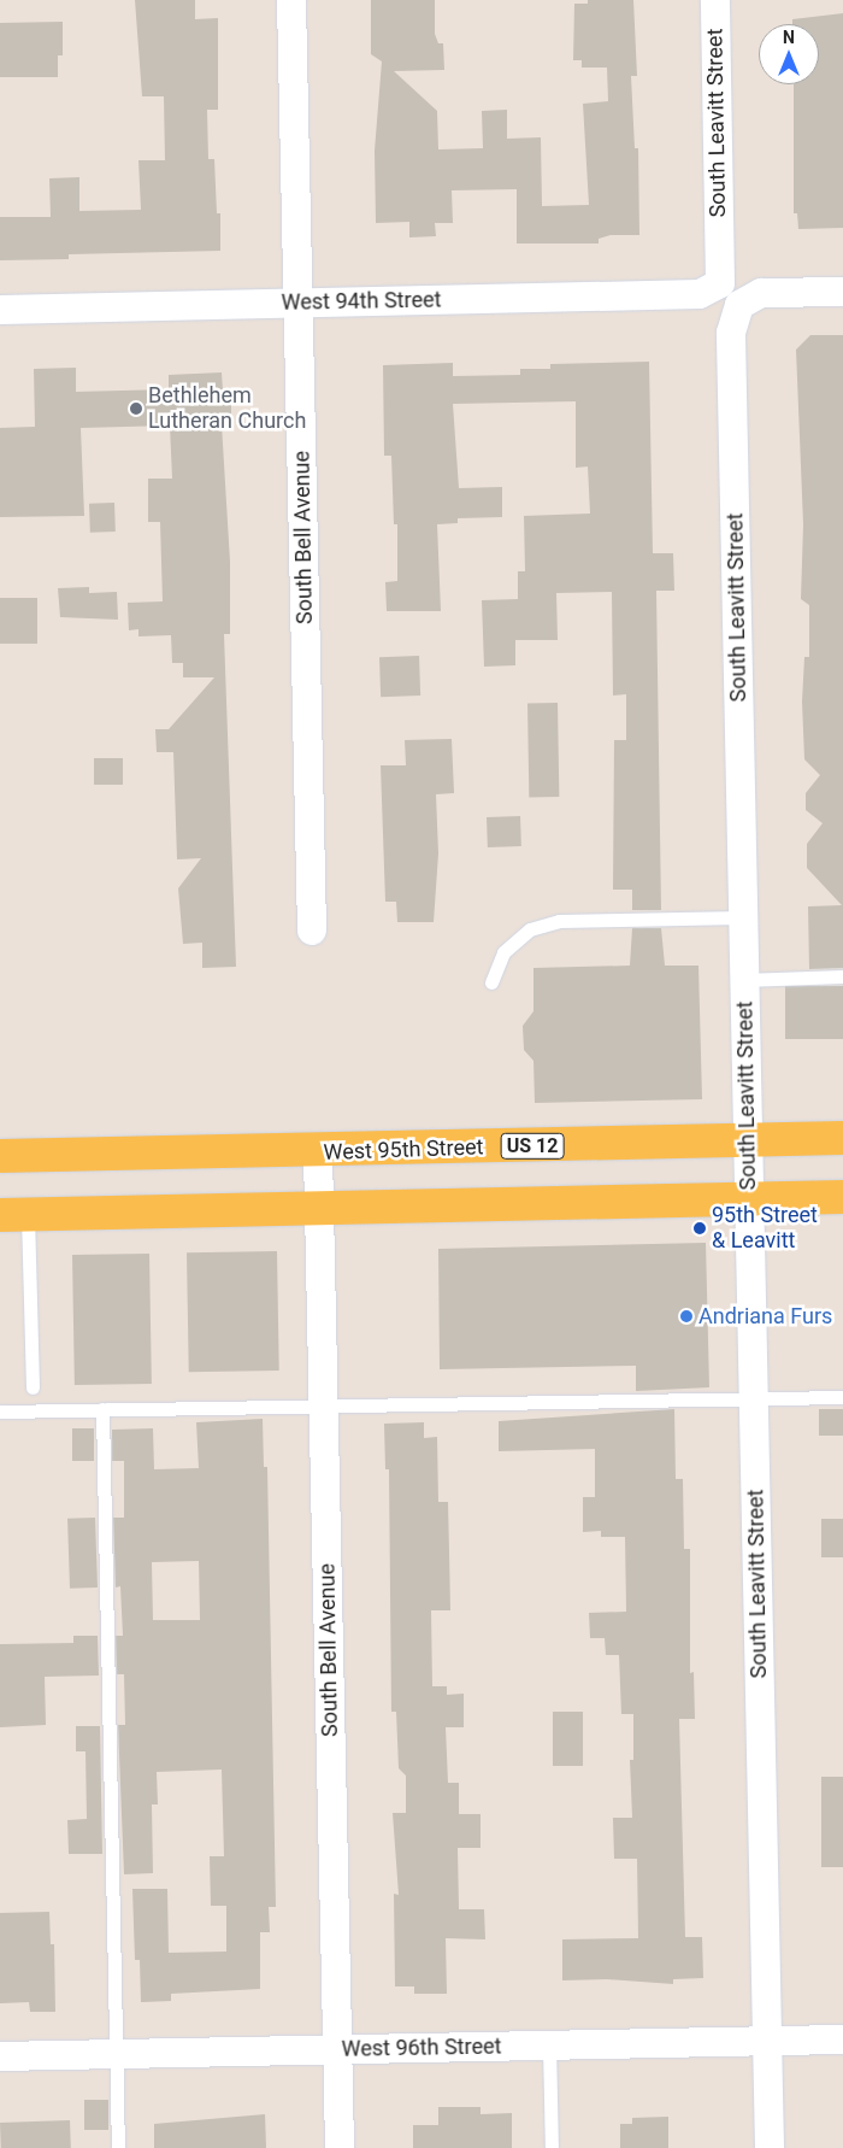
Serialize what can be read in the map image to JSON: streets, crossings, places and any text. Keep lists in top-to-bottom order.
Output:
{
  "streets": {
    "main road": ["US 12", "West 95th Street"],
    "street": [
      "South Leavitt Street",
      "West 94th Street",
      "South Bell Avenue",
      "West 96th Street"
    ]
  },
  "crossings": [
    ["South Leavitt Street", "West 94th Street"],
    ["South Leavitt Street", "West 95th Street"],
    ["South Leavitt Street", "West 96th Street"],
    ["West 94th Street", "South Bell Avenue"],
    ["South Bell Avenue", "West 95th Street"],
    ["South Bell Avenue", "West 96th Street"]
  ],
  "places": ["Bethlehem Lutheran Church", "95th Street & Leavitt", "Andriana Furs"],
  "north": "top"
}
